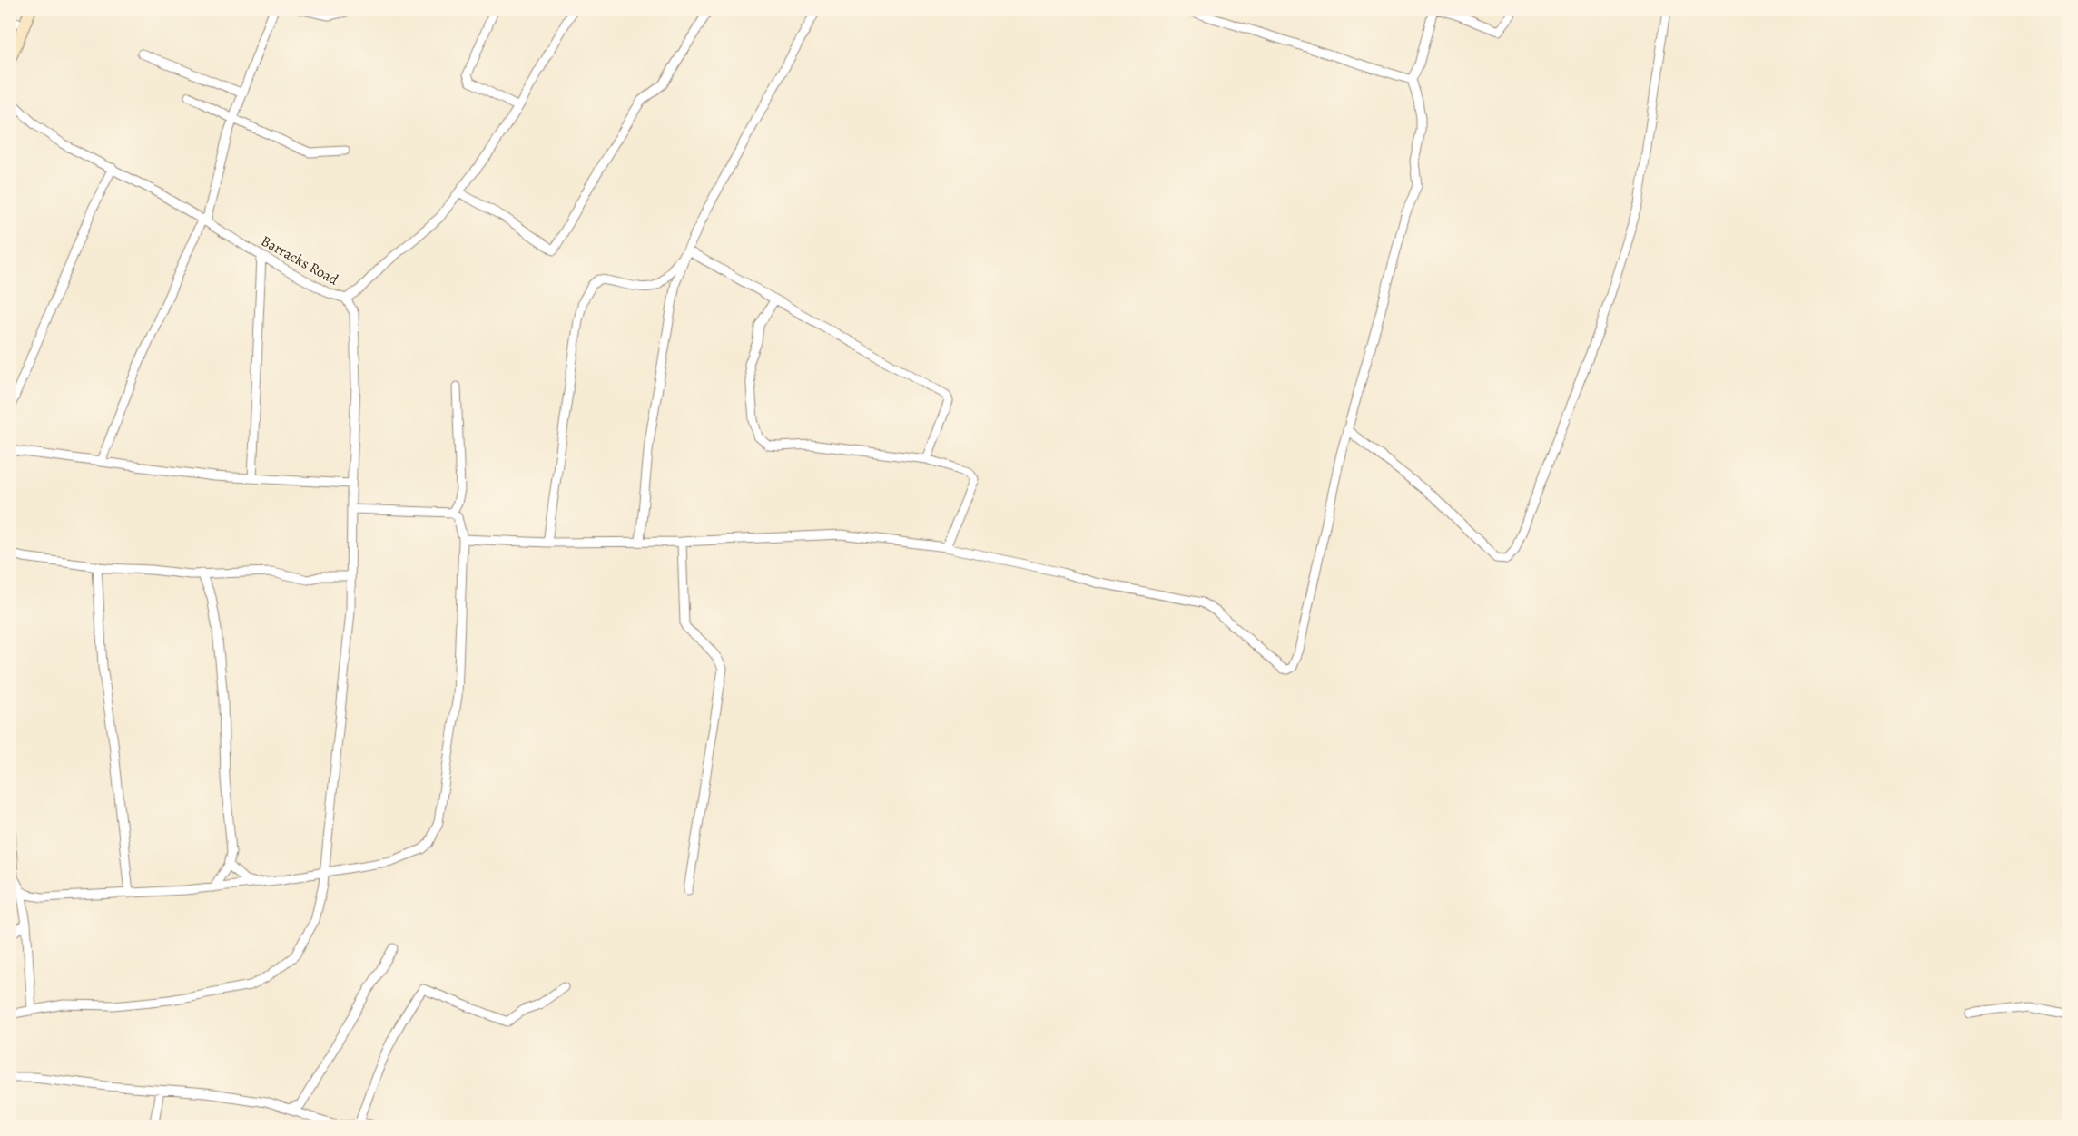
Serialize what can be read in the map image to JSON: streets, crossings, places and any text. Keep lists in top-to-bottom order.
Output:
{
  "streets": {
    "street": ["Barracks Road"]
  }
}
